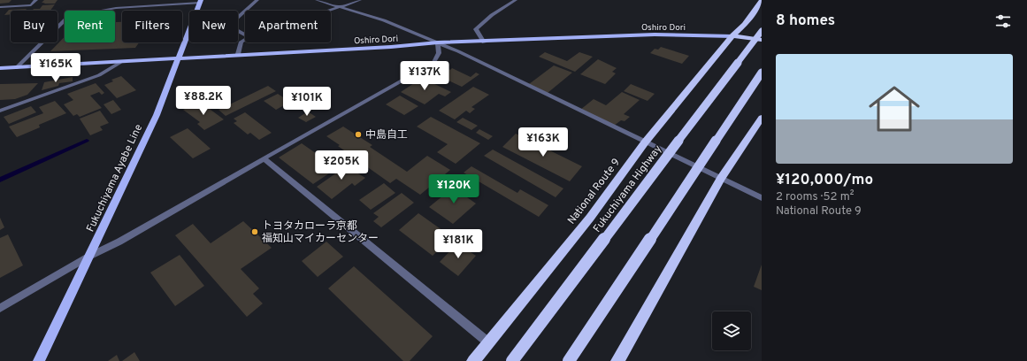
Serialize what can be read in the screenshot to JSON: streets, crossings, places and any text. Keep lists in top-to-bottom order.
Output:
{
  "streets": {
    "highway": ["Fukuchiyama Highway", "National Route 9"],
    "main road": ["Oshiro Dori", "Fukuchiyama Ayabe Line"]
  },
  "crossings": [
    ["Oshiro Dori", "Fukuchiyama Ayabe Line"],
    ["Oshiro Dori", "National Route 9"]
  ],
  "places": ["中島自工", "トヨタカローラ京都 福知山マイカーセンター"],
  "page": {
    "heading": "8 homes",
    "chip": [
      "Buy",
      "Rent",
      "Filters",
      "New",
      "Apartment"
    ],
    "list": [
      {
        "name": "¥120,000/mo",
        "note": "2 rooms · 52 m² · National Route 9"
      }
    ],
    "price": [
      "¥165K",
      "¥137K",
      "¥88.2K",
      "¥101K",
      "¥163K",
      "¥205K",
      "¥120K",
      "¥181K"
    ]
  }
}
